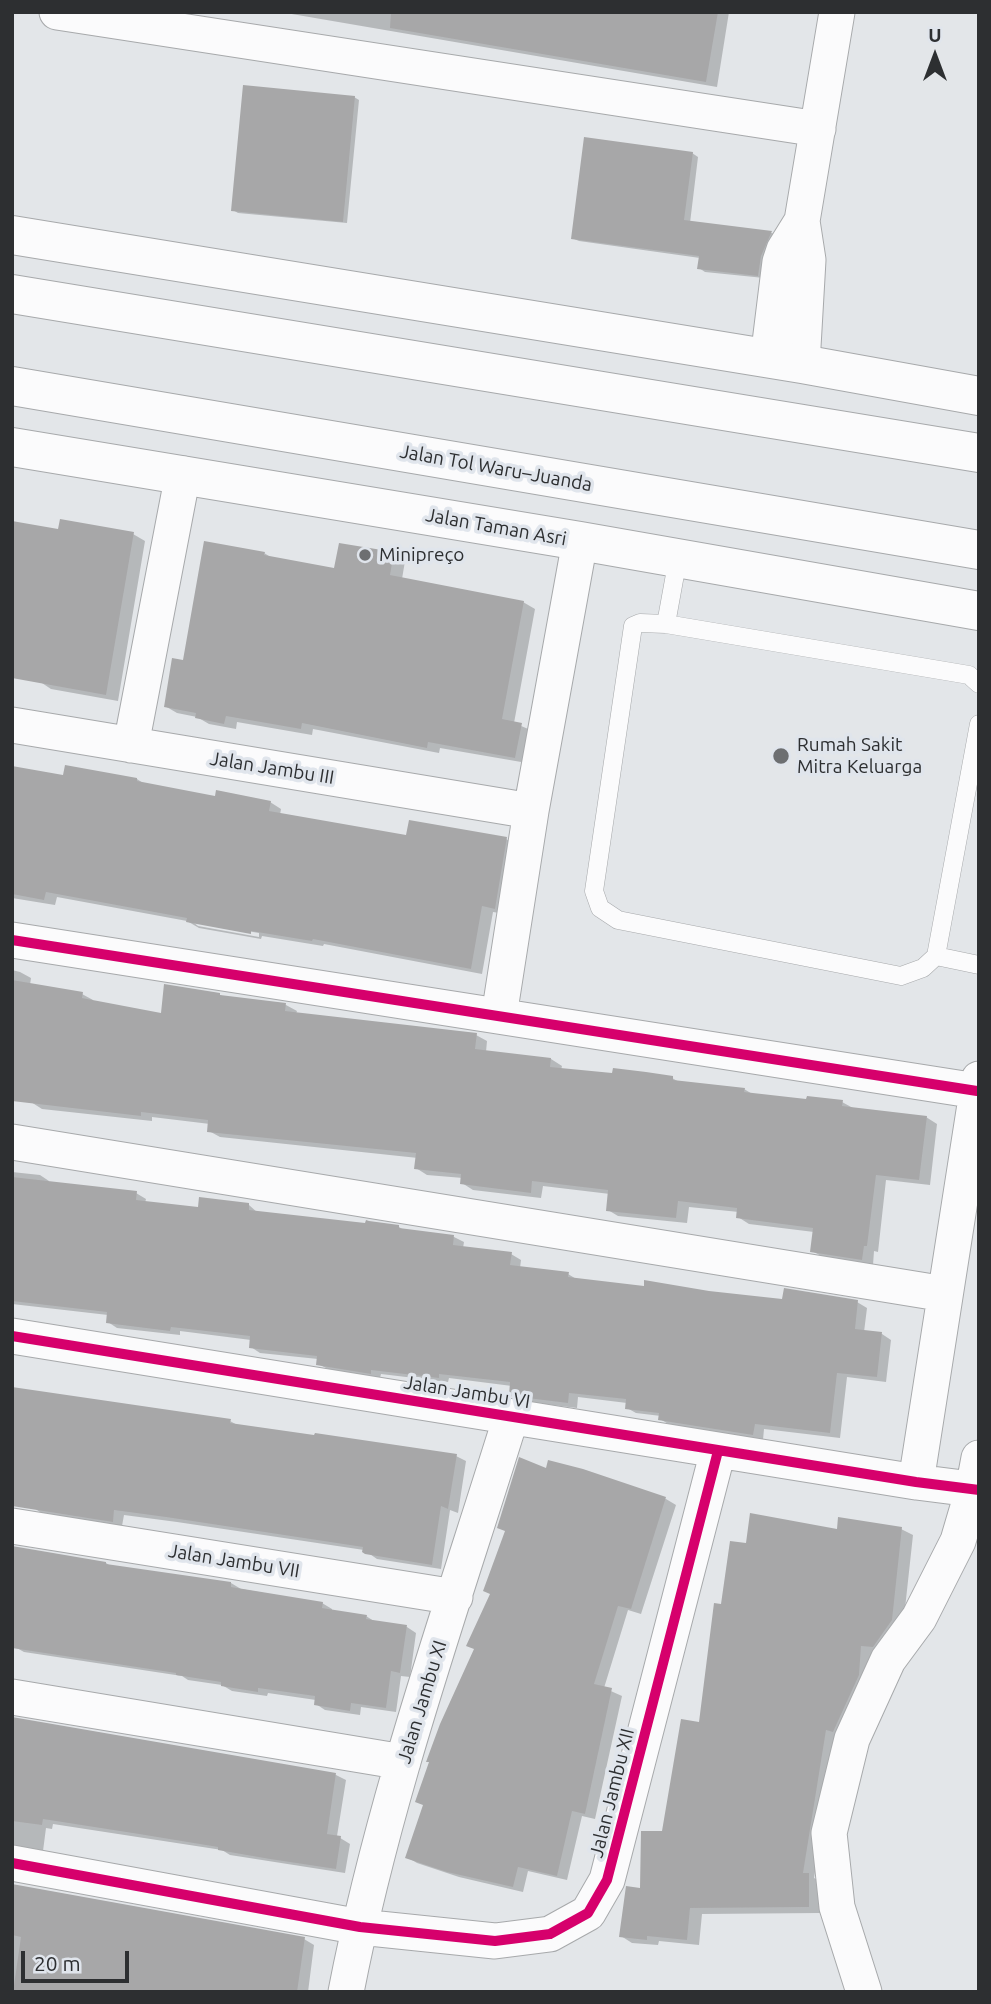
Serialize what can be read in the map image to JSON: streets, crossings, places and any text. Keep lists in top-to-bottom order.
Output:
{
  "streets": {
    "main road": ["Jalan Tol Waru–Juanda", "Jalan Taman Asri"],
    "street": [
      "Jalan Jambu III",
      "Jalan Jambu VI",
      "Jalan Jambu VII",
      "Jalan Jambu XI",
      "Jalan Jambu XII"
    ]
  },
  "crossings": [
    ["Jalan Jambu VI", "Jalan Jambu XI"],
    ["Jalan Jambu VI", "Jalan Jambu XII"],
    ["Jalan Jambu VII", "Jalan Jambu XI"],
    ["Jalan Jambu XI", "Jalan Jambu XII"]
  ],
  "places": ["Minipreço", "Rumah Sakit Mitra Keluarga"],
  "scale_bar": "20 m",
  "north": "top"
}
